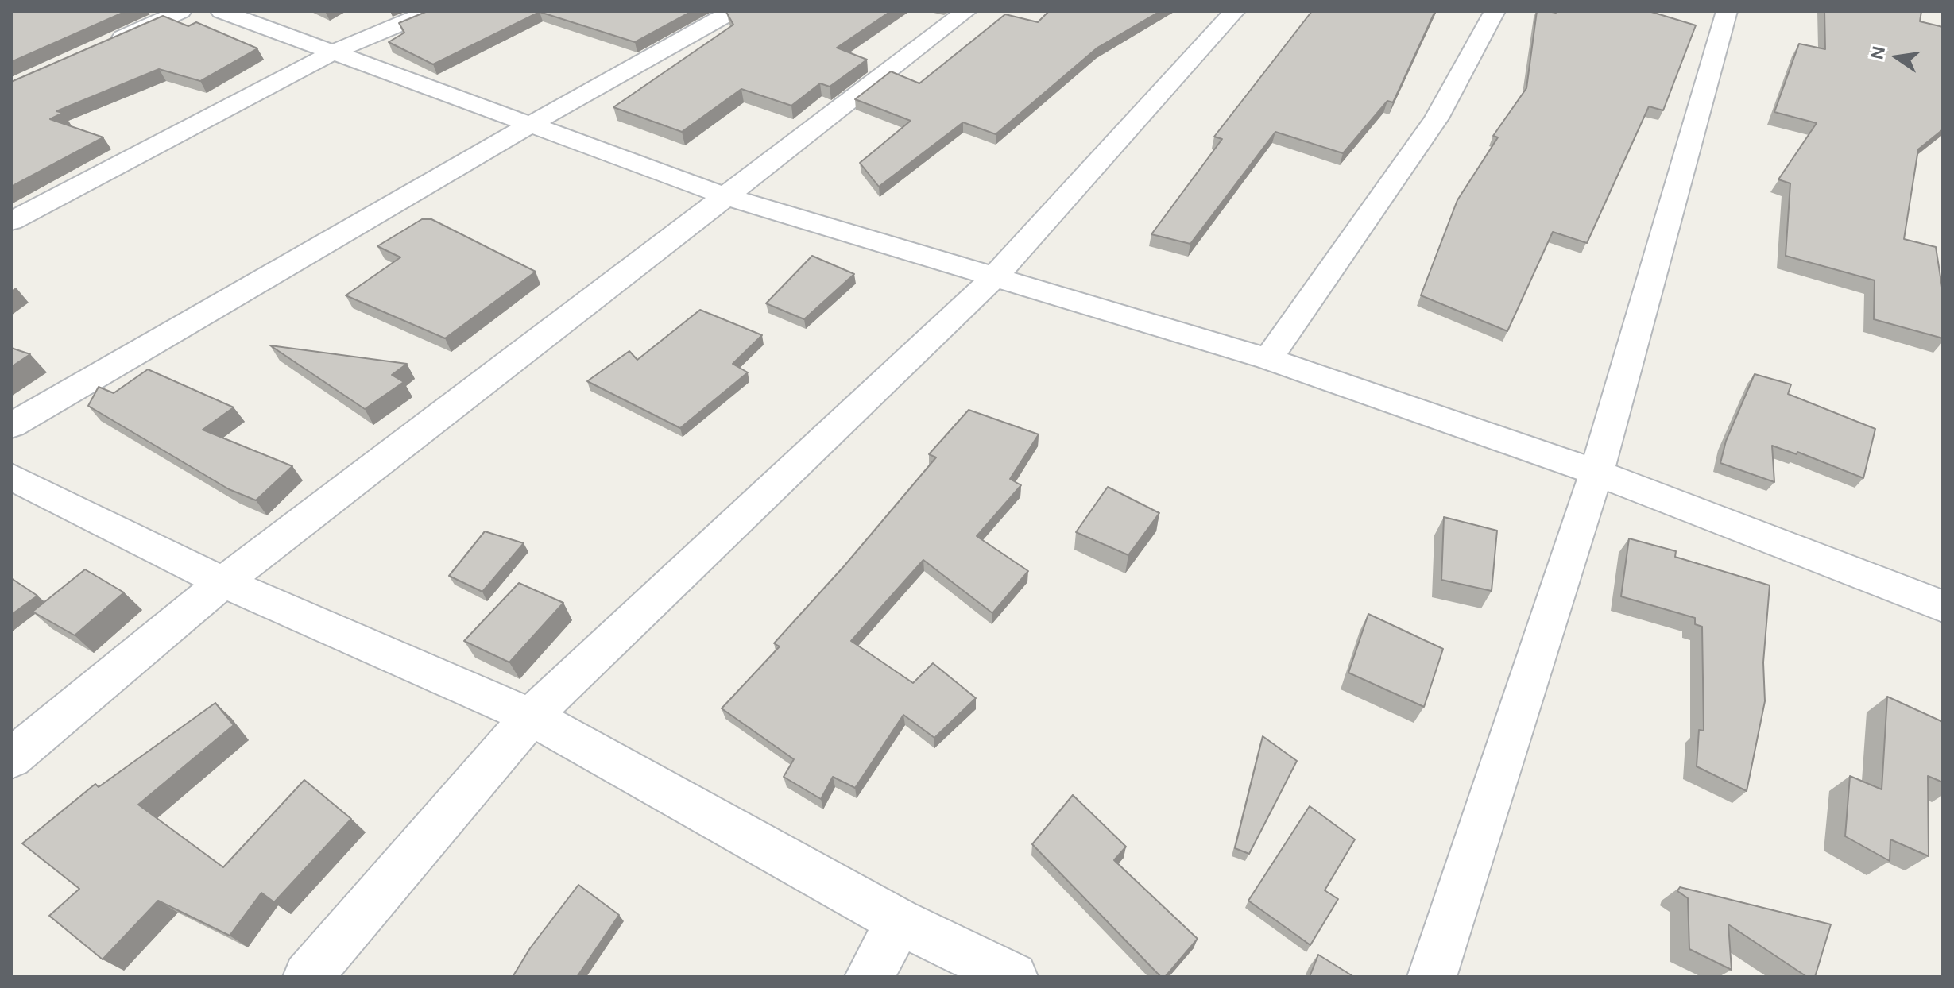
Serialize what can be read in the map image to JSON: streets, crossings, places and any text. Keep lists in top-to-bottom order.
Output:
{
  "north": "left"
}
